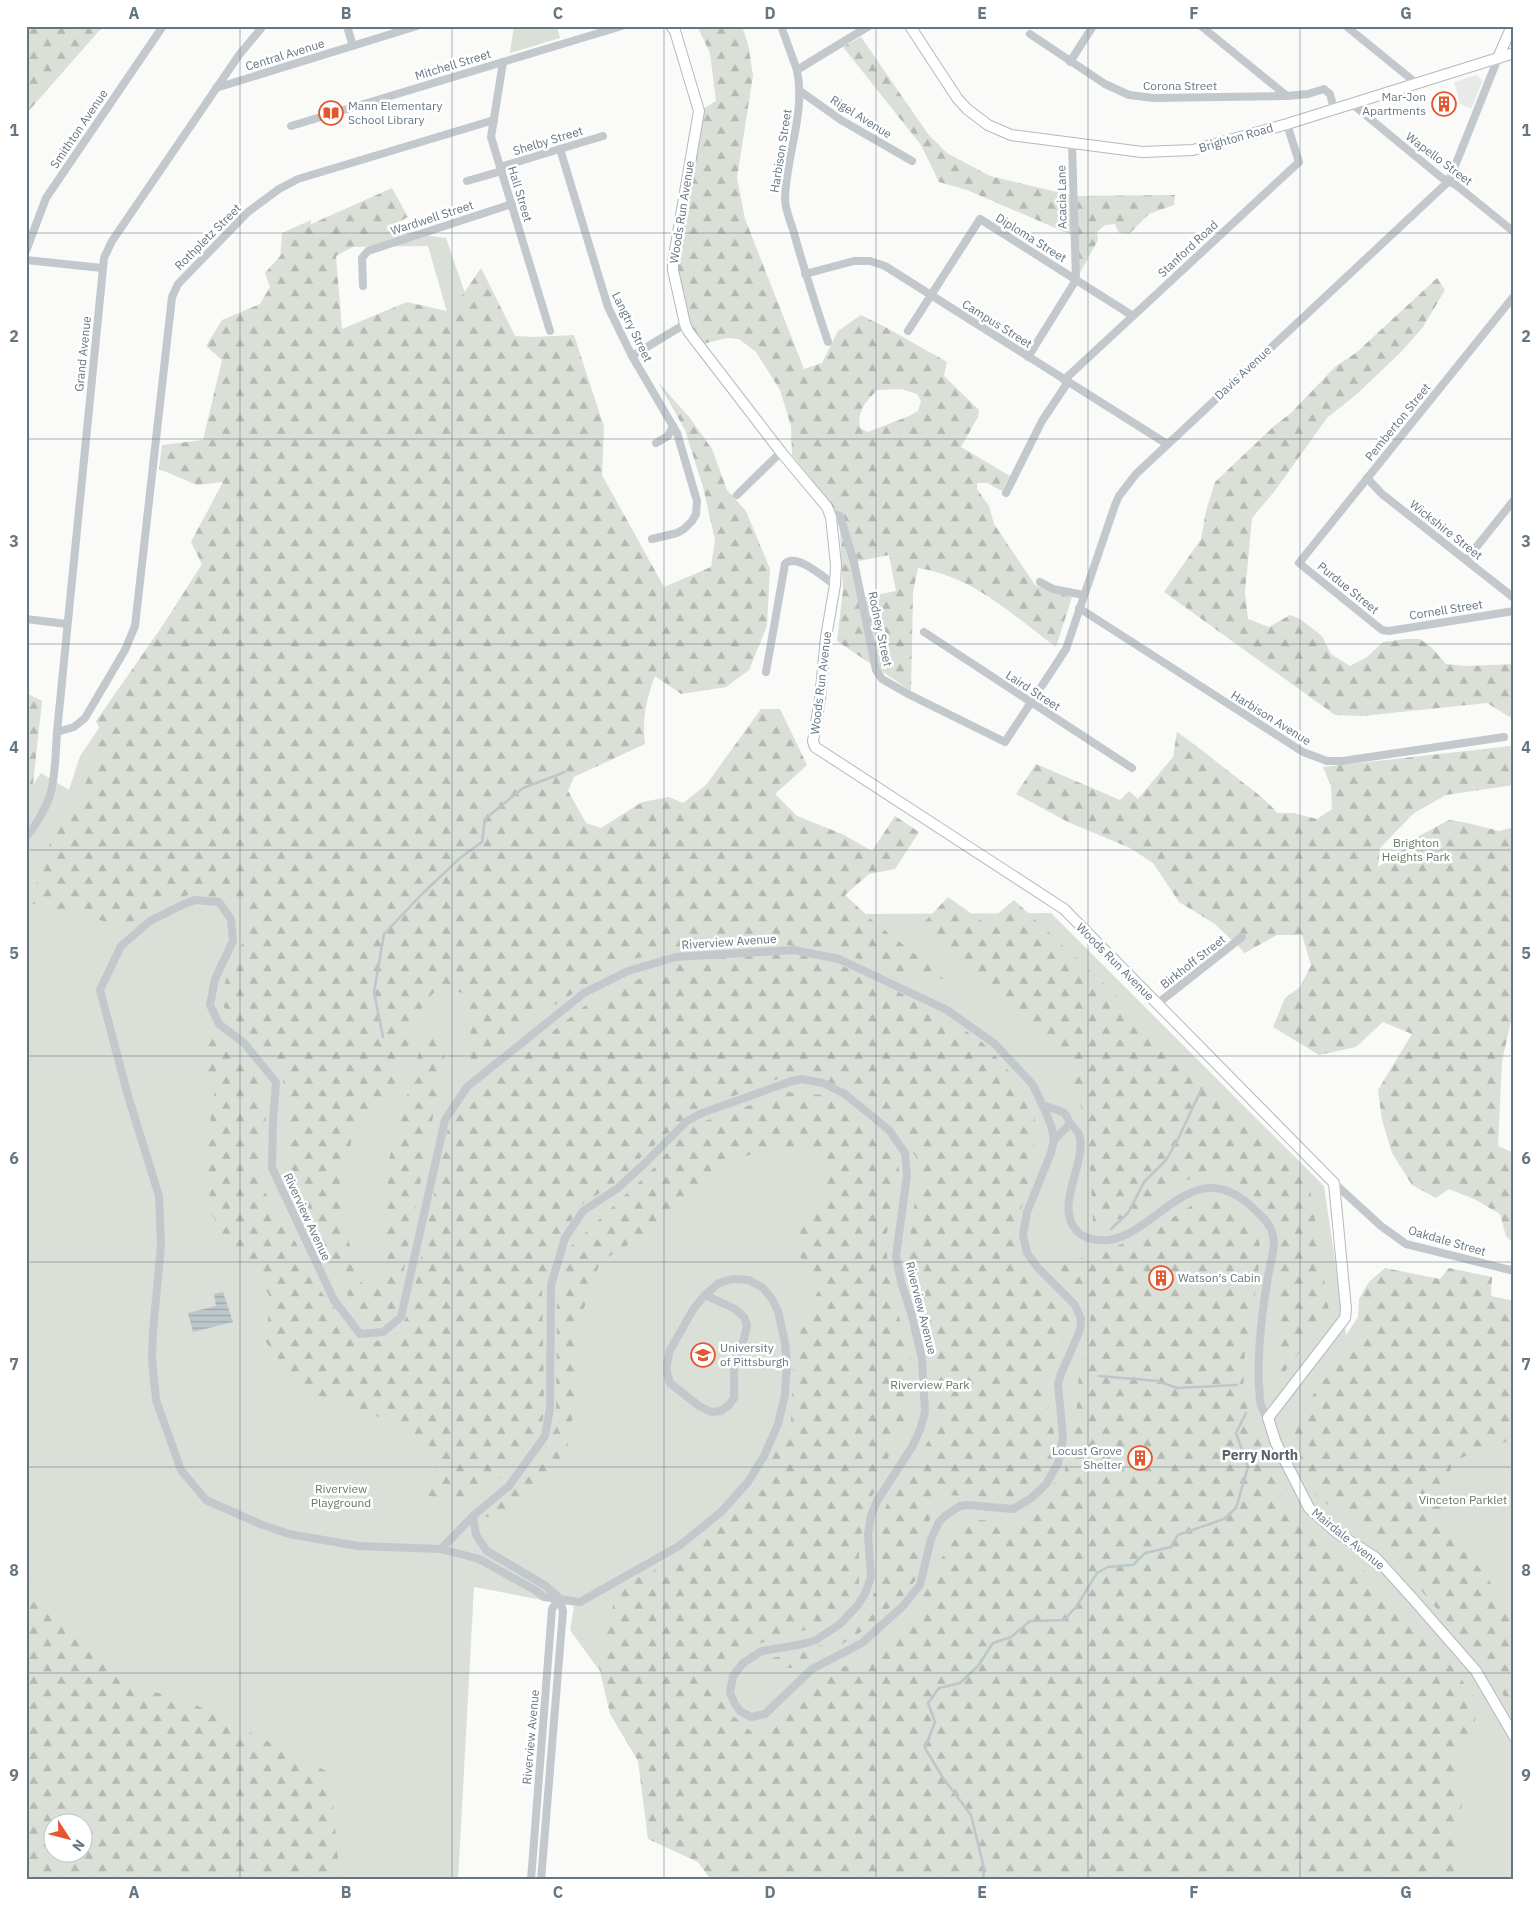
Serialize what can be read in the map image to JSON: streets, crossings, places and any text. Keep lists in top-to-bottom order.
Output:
{
  "streets": {
    "street": [
      "Central Avenue",
      "Mitchell Street",
      "Corona Street",
      "Rigel Avenue",
      "Smithton Avenue",
      "Brighton Road",
      "Shelby Street",
      "Harbison Street",
      "Wapello Street",
      "Hall Street",
      "Acacia Lane",
      "Woods Run Avenue",
      "Wardwell Street",
      "Rothpletz Street",
      "Diploma Street",
      "Stanford Road",
      "Campus Street",
      "Langtry Street",
      "Grand Avenue",
      "Davis Avenue",
      "Pemberton Street",
      "Wickshire Street",
      "Purdue Street",
      "Cornell Street",
      "Rodney Street",
      "Laird Street",
      "Harbison Avenue",
      "Riverview Avenue",
      "Birkhoff Street",
      "Oakdale Street",
      "Mairdale Avenue"
    ]
  },
  "crossings": [
    ["Central Avenue", "Grand Avenue"],
    ["Mitchell Street", "Hall Street"],
    ["Corona Street", "Brighton Road"],
    ["Rigel Avenue", "Harbison Street"],
    ["Brighton Road", "Wapello Street"],
    ["Brighton Road", "Acacia Lane"],
    ["Brighton Road", "Stanford Road"],
    ["Brighton Road", "Davis Avenue"],
    ["Shelby Street", "Hall Street"],
    ["Shelby Street", "Langtry Street"],
    ["Harbison Street", "Campus Street"],
    ["Wapello Street", "Davis Avenue"],
    ["Hall Street", "Wardwell Street"],
    ["Hall Street", "Rothpletz Street"],
    ["Acacia Lane", "Diploma Street"],
    ["Woods Run Avenue", "Rodney Street"],
    ["Woods Run Avenue", "Birkhoff Street"],
    ["Woods Run Avenue", "Oakdale Street"],
    ["Rothpletz Street", "Grand Avenue"],
    ["Diploma Street", "Stanford Road"],
    ["Diploma Street", "Campus Street"],
    ["Stanford Road", "Campus Street"],
    ["Campus Street", "Davis Avenue"],
    ["Davis Avenue", "Rodney Street"],
    ["Davis Avenue", "Laird Street"],
    ["Davis Avenue", "Harbison Avenue"],
    ["Pemberton Street", "Wickshire Street"],
    ["Pemberton Street", "Purdue Street"],
    ["Purdue Street", "Cornell Street"]
  ],
  "districts": ["Perry North"],
  "parks": [
    "Brighton Heights Park",
    "Riverview Park",
    "Riverview Playground",
    "Vinceton Parklet"
  ],
  "places": {
    "building": ["Mar-Jon Apartments", "Watson's Cabin", "Locust Grove Shelter"],
    "library": ["Mann Elementary School Library"],
    "school or university": ["University of Pittsburgh"]
  },
  "north": "bottom right",
  "grid": {
    "columns": [
      "A",
      "B",
      "C",
      "D",
      "E",
      "F",
      "G"
    ],
    "rows": [
      "1",
      "2",
      "3",
      "4",
      "5",
      "6",
      "7",
      "8",
      "9"
    ]
  }
}
